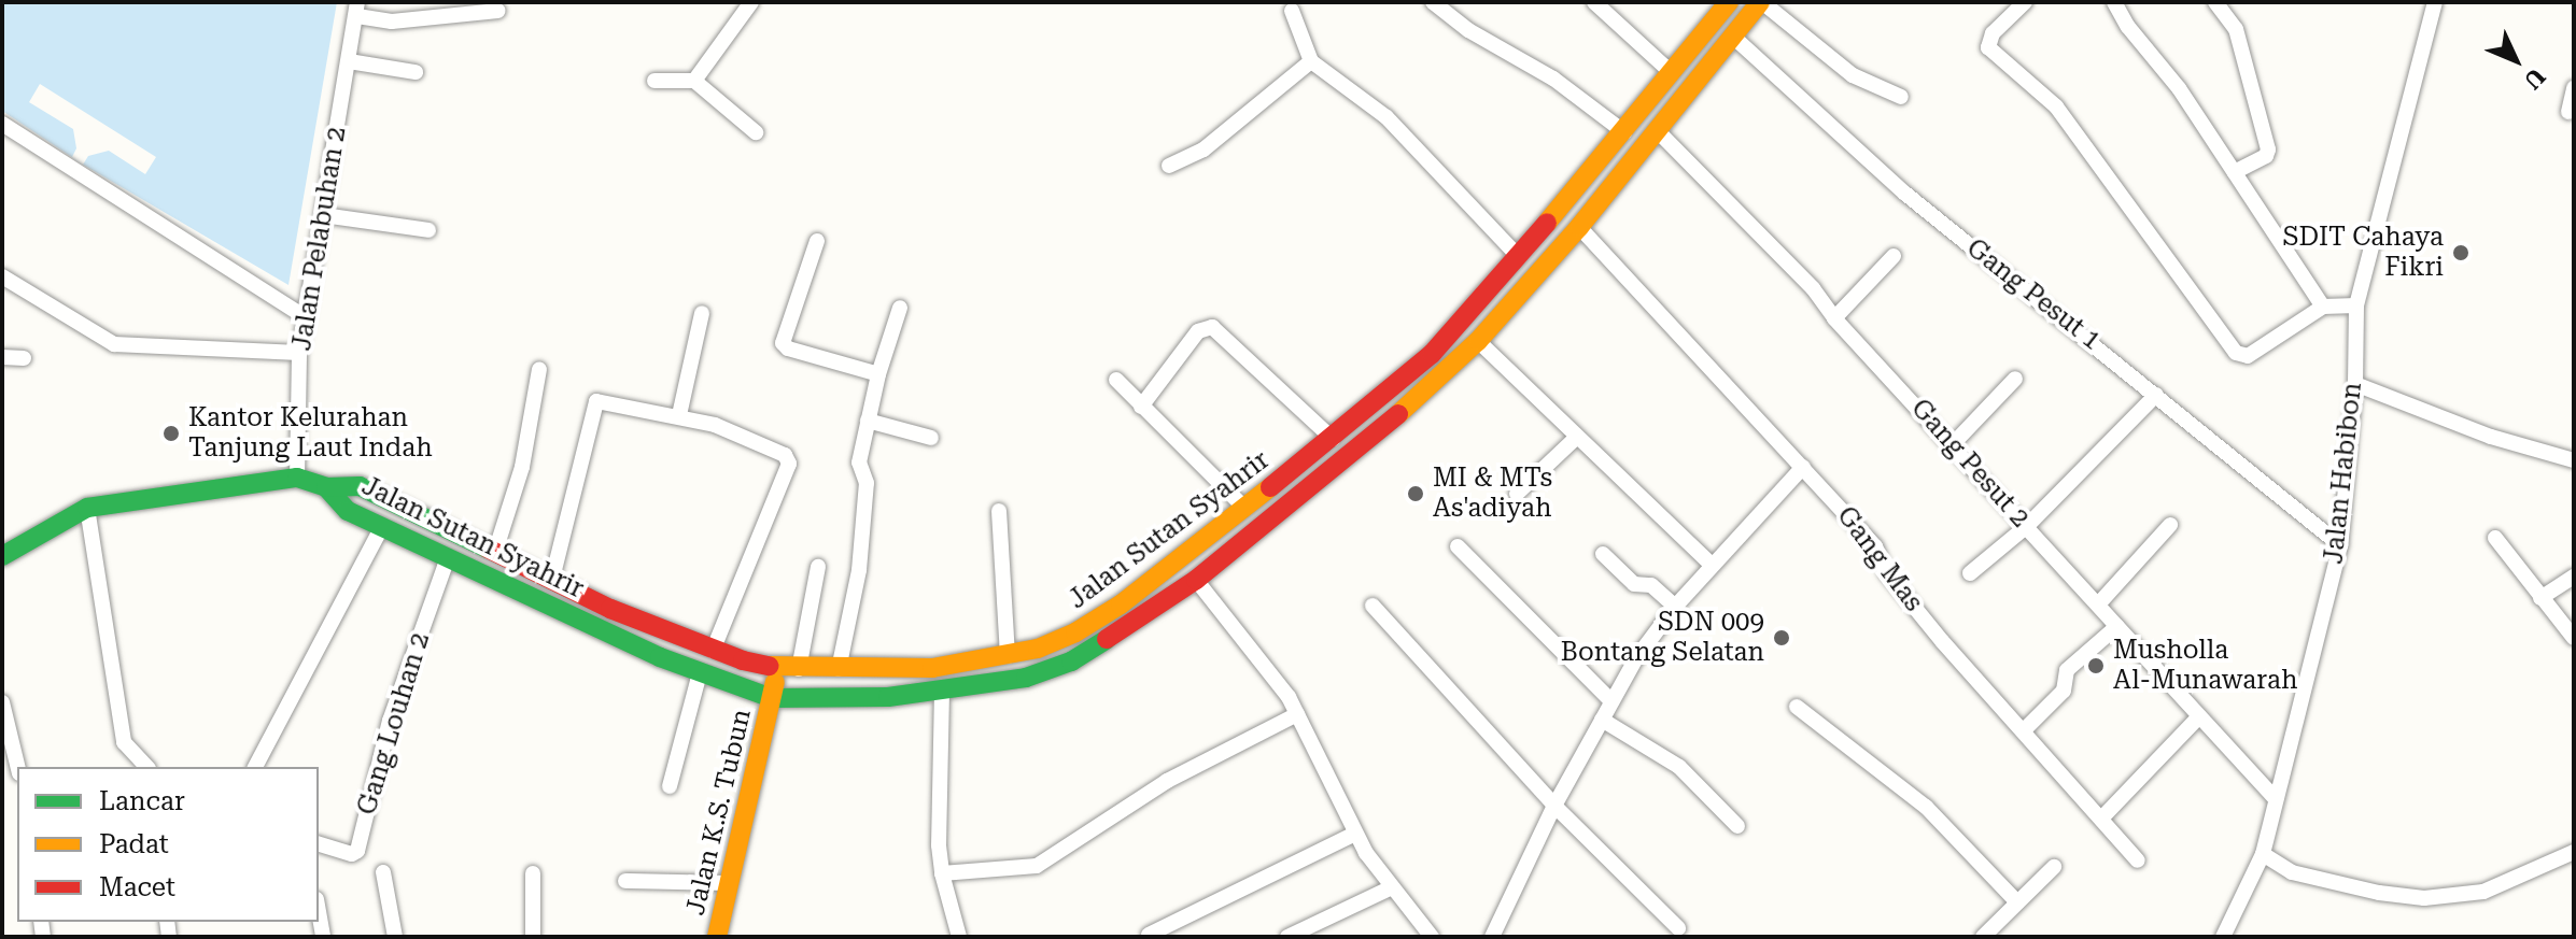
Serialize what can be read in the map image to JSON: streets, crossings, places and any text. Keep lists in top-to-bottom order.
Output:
{
  "streets": {
    "street": [
      "Jalan Pelabuhan 2",
      "Gang Pesut 1",
      "Gang Pesut 2",
      "Jalan Habibon",
      "Jalan Sutan Syahrir",
      "Gang Mas",
      "Gang Louhan 2",
      "Jalan K.S. Tubun"
    ]
  },
  "crossings": [
    ["Gang Pesut 1", "Jalan Habibon"],
    ["Gang Pesut 1", "Jalan Sutan Syahrir"],
    ["Gang Pesut 2", "Jalan Habibon"],
    ["Gang Pesut 2", "Jalan Sutan Syahrir"],
    ["Jalan Sutan Syahrir", "Gang Mas"],
    ["Jalan Sutan Syahrir", "Gang Louhan 2"],
    ["Jalan Sutan Syahrir", "Jalan K.S. Tubun"]
  ],
  "places": [
    "SDIT Cahaya Fikri",
    "Kantor Kelurahan Tanjung Laut Indah",
    "MI & MTs As'adiyah",
    "SDN 009 Bontang Selatan",
    "Musholla Al-Munawarah"
  ],
  "legend": ["Lancar", "Padat", "Macet"],
  "north": "bottom right"
}
